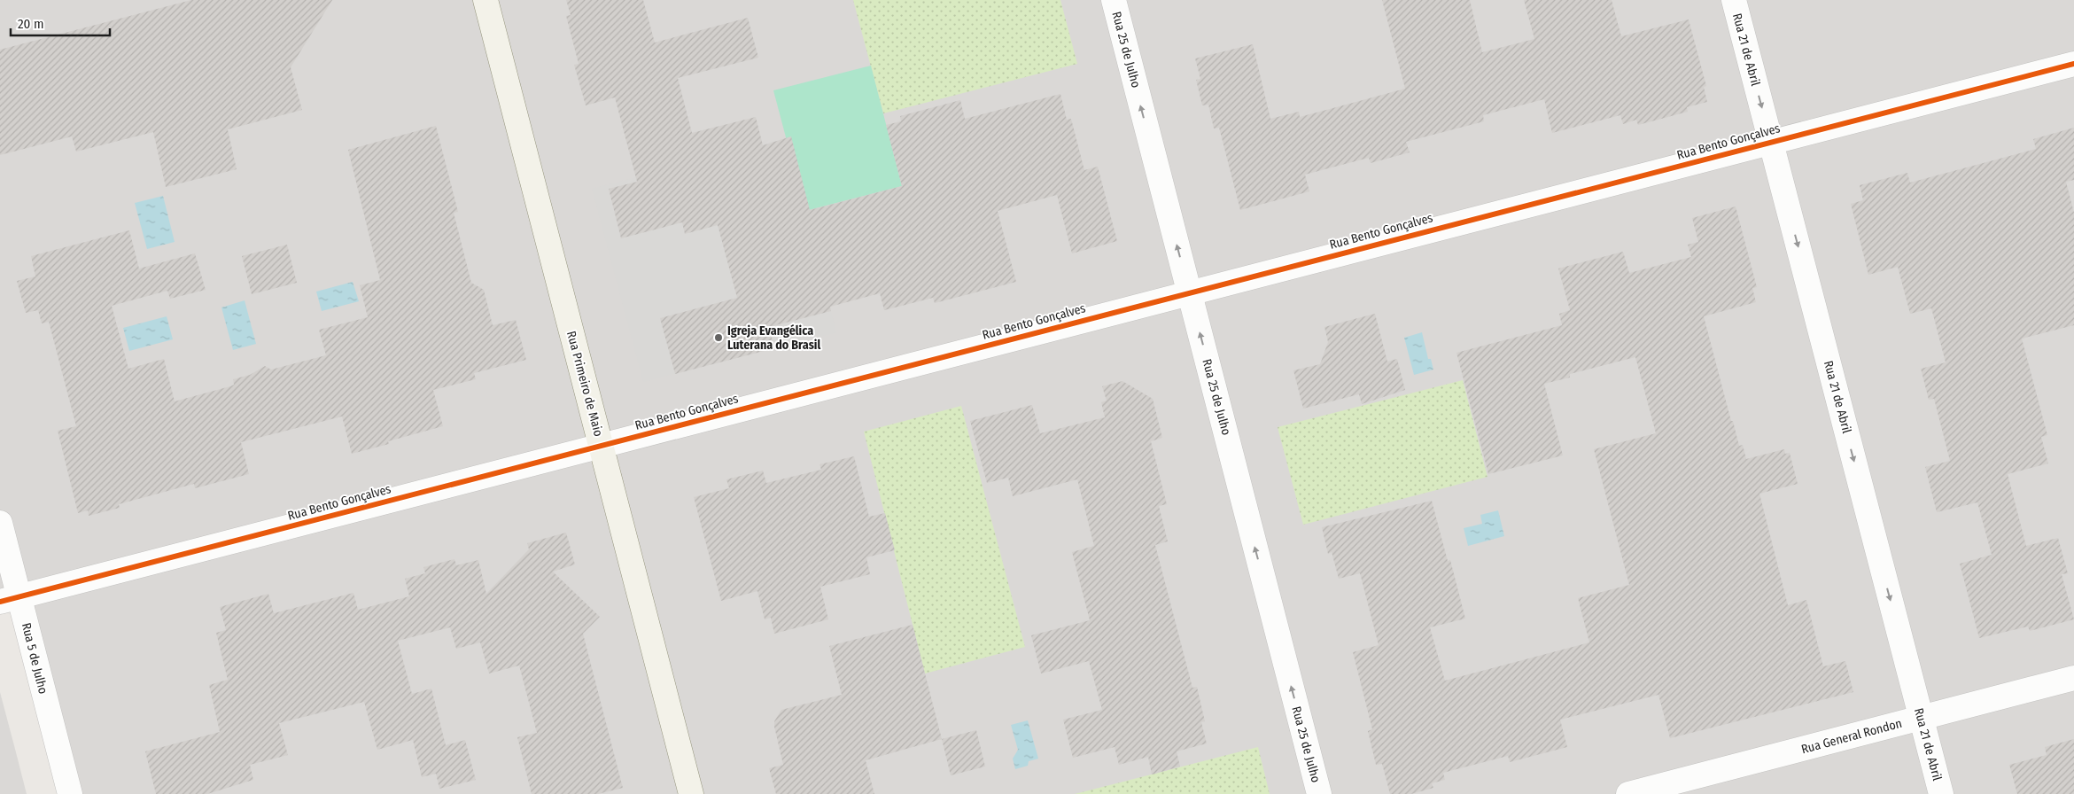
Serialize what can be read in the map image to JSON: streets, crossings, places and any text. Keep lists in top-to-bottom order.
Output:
{
  "streets": {
    "street": [
      "Rua 25 de Julho",
      "Rua 21 de Abril",
      "Rua Bento Gonçalves",
      "Rua Primeiro de Maio",
      "Rua 5 de Julho",
      "Rua General Rondon"
    ]
  },
  "crossings": [
    ["Rua 25 de Julho", "Rua Bento Gonçalves"],
    ["Rua 21 de Abril", "Rua Bento Gonçalves"],
    ["Rua 21 de Abril", "Rua General Rondon"],
    ["Rua Bento Gonçalves", "Rua Primeiro de Maio"],
    ["Rua Bento Gonçalves", "Rua 5 de Julho"]
  ],
  "one_way": ["Rua 25 de Julho", "Rua 21 de Abril"],
  "places": ["Igreja Evangélica Luterana do Brasil"],
  "scale_bar": "20 m"
}
